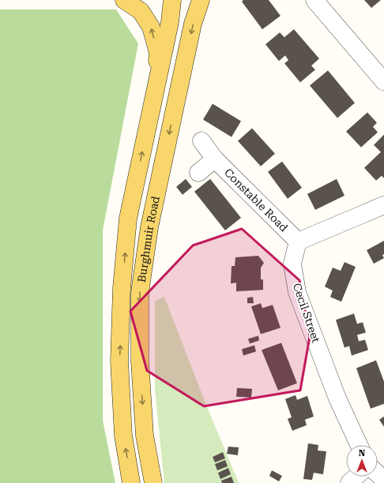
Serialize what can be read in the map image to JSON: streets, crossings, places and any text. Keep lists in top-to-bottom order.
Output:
{
  "streets": {
    "main road": ["Burghmuir Road"],
    "street": ["Constable Road", "Cecil Street"]
  },
  "crossings": [
    ["Constable Road", "Cecil Street"]
  ],
  "north": "top"
}
